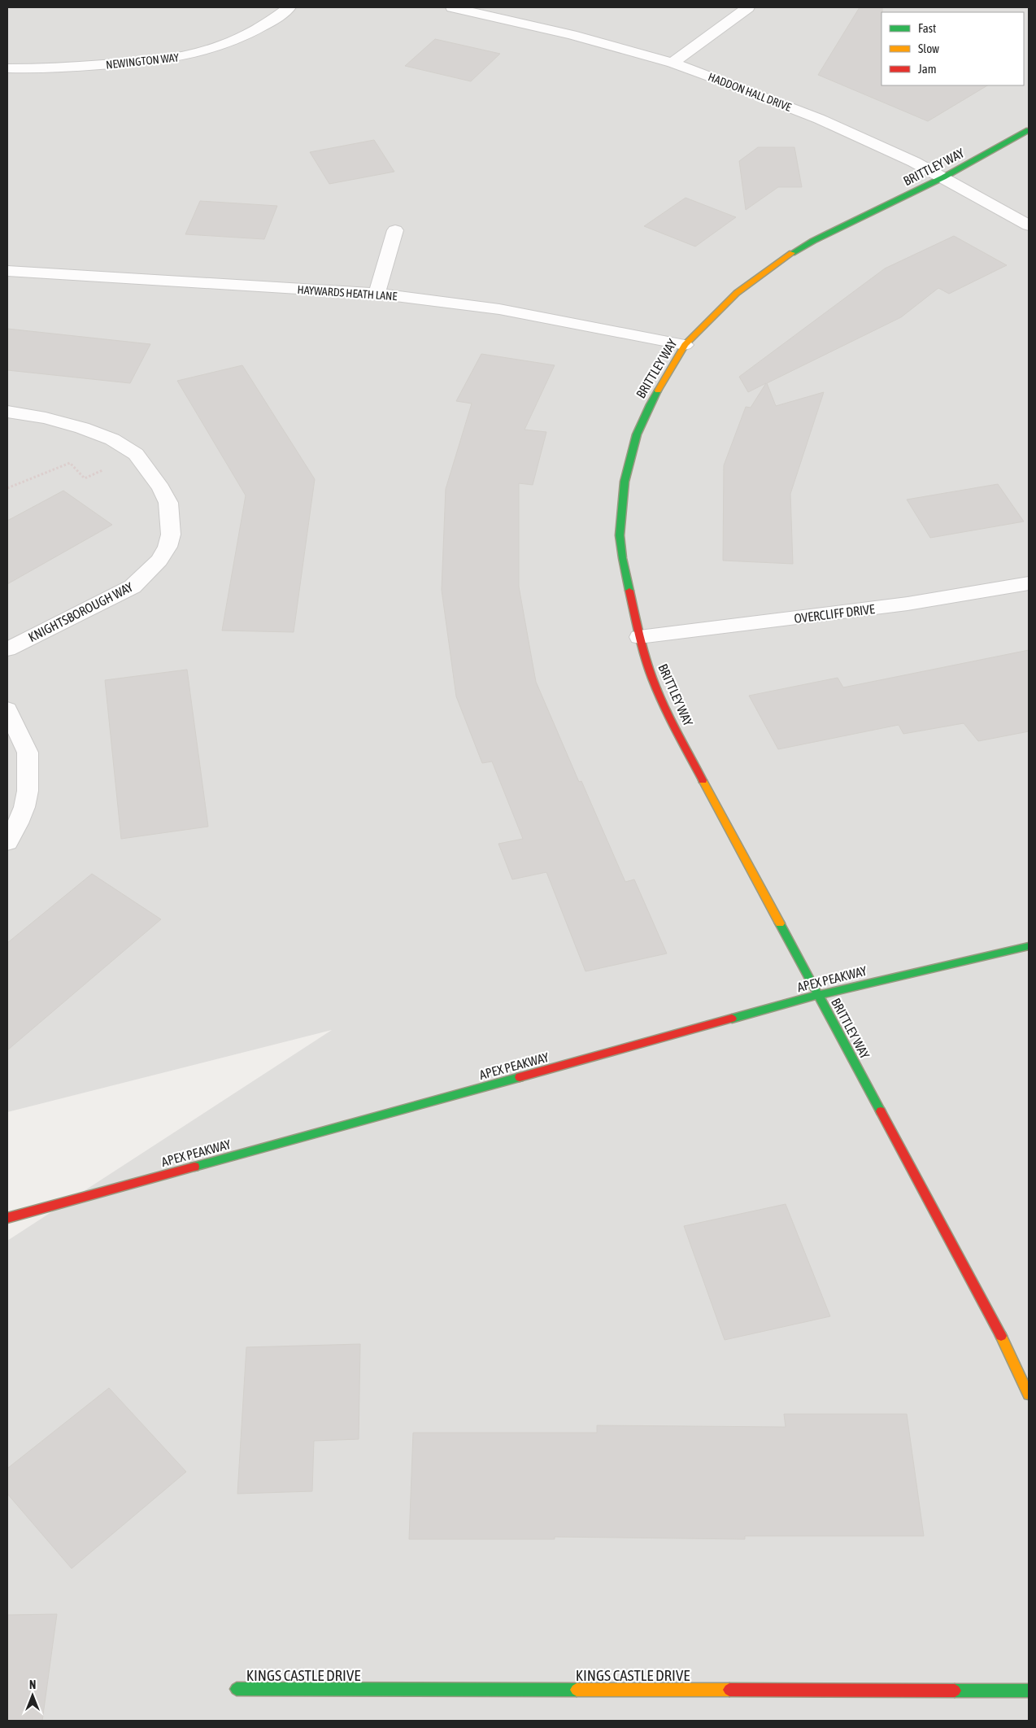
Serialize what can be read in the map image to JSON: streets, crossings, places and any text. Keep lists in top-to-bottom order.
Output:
{
  "streets": {
    "street": [
      "NEWINGTON WAY",
      "HADDON HALL DRIVE",
      "BRITTLEY WAY",
      "HAYWARDS HEATH LANE",
      "KNIGHTSBOROUGH WAY",
      "OVERCLIFF DRIVE",
      "APEX PEAKWAY",
      "KINGS CASTLE DRIVE"
    ]
  },
  "crossings": [
    ["HADDON HALL DRIVE", "BRITTLEY WAY"],
    ["BRITTLEY WAY", "HAYWARDS HEATH LANE"],
    ["BRITTLEY WAY", "OVERCLIFF DRIVE"],
    ["BRITTLEY WAY", "APEX PEAKWAY"]
  ],
  "legend": ["Fast", "Slow", "Jam"],
  "north": "top"
}
